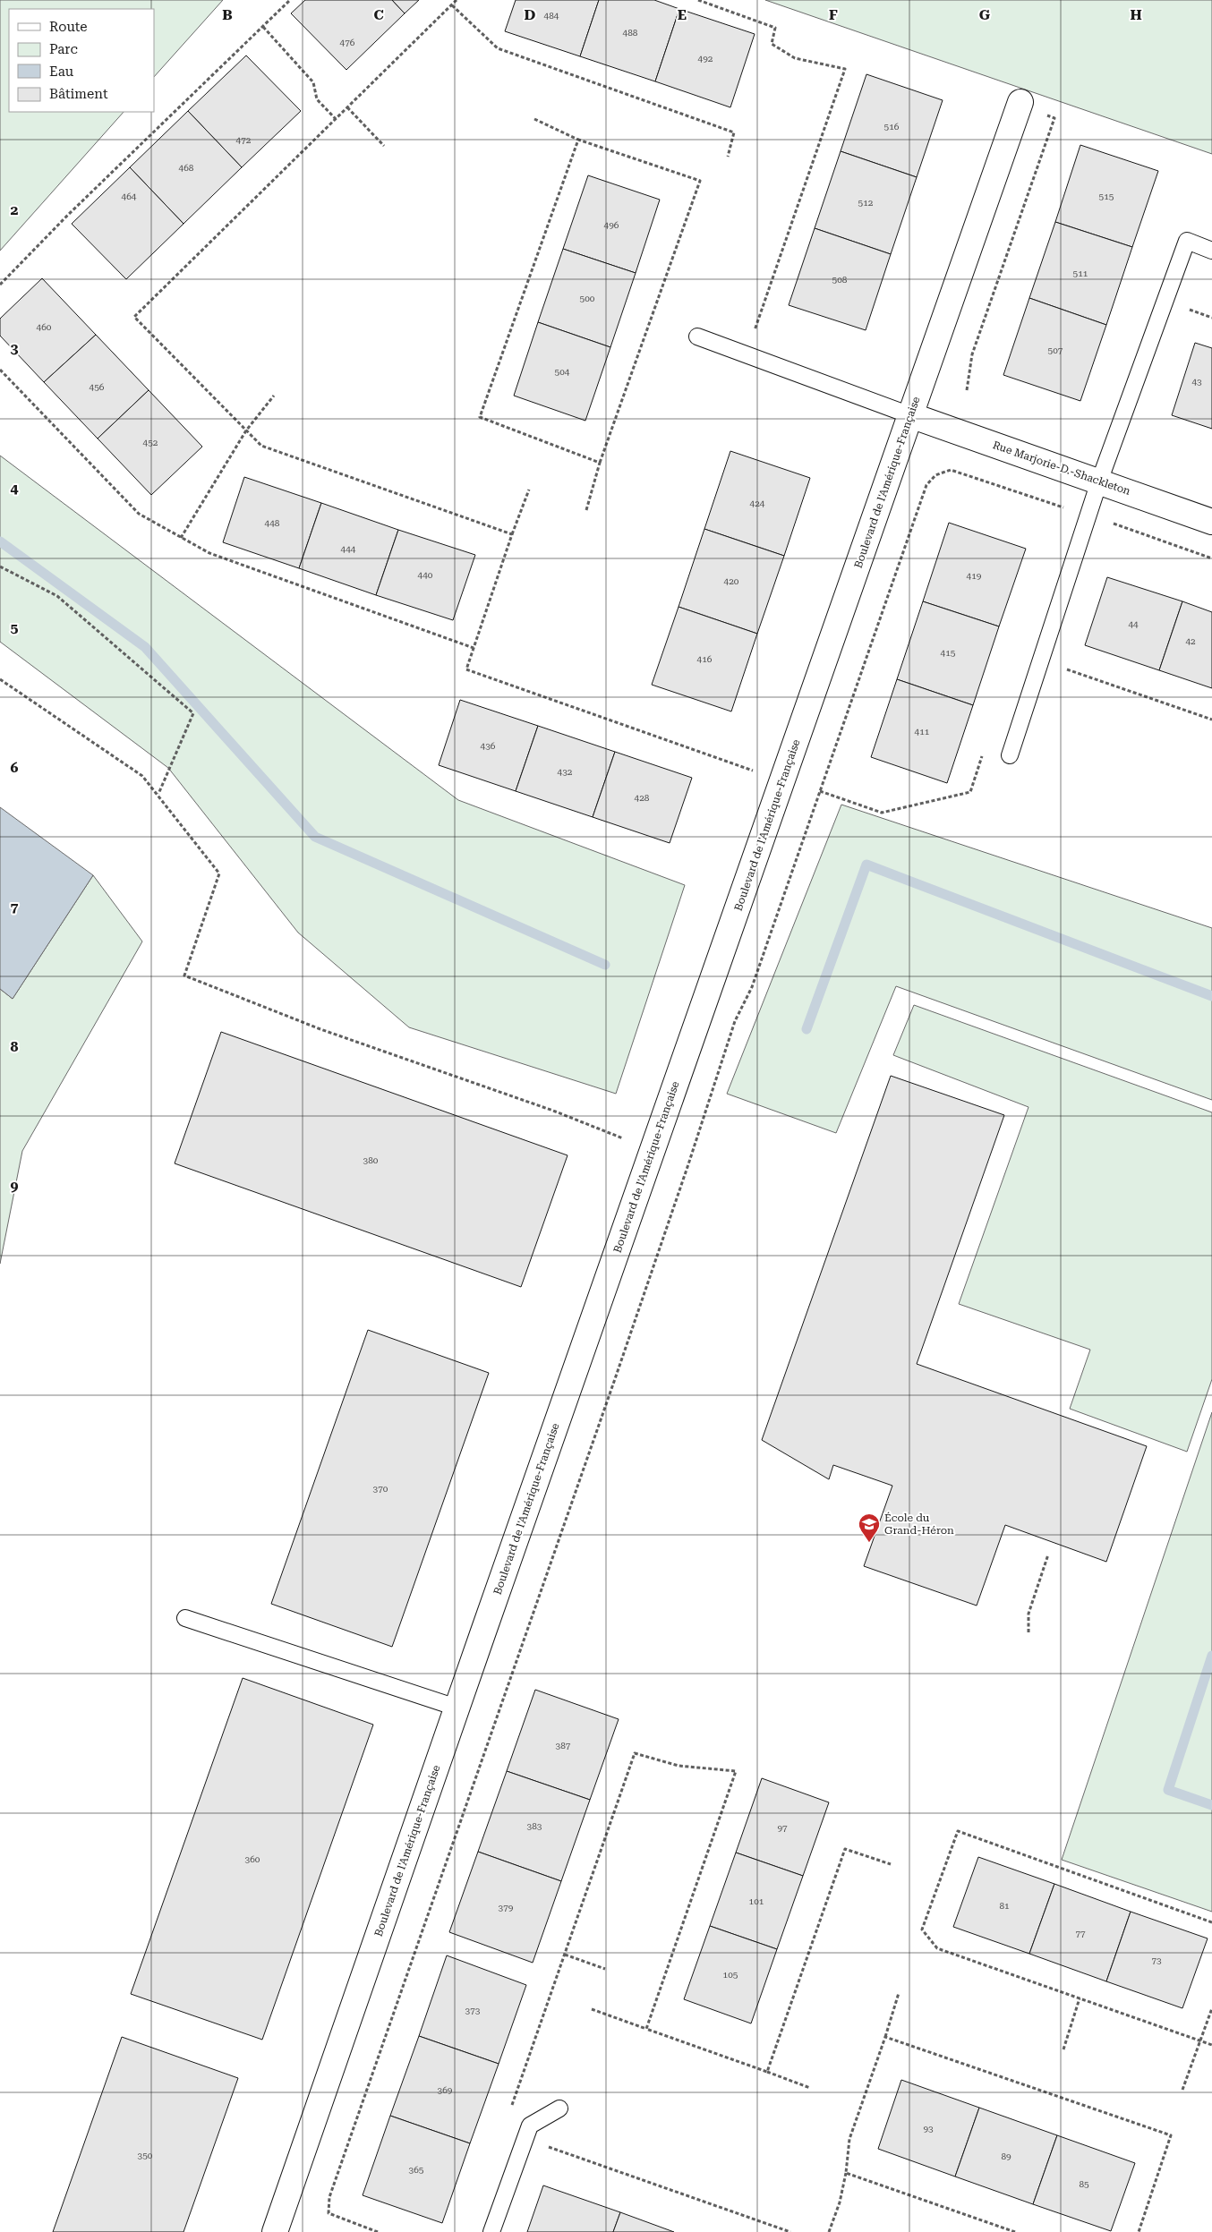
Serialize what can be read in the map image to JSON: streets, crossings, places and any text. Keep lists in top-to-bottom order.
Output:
{
  "streets": {
    "street": ["Rue Marjorie-D.-Shackleton", "Boulevard de l'Amérique-Française"]
  },
  "crossings": [
    ["Rue Marjorie-D.-Shackleton", "Boulevard de l'Amérique-Française"]
  ],
  "places": {
    "school or university": ["École du Grand-Héron"]
  },
  "house_numbers": [
    "484",
    "488",
    "476",
    "492",
    "516",
    "472",
    "468",
    "464",
    "515",
    "512",
    "496",
    "511",
    "508",
    "500",
    "460",
    "507",
    "504",
    "43",
    "456",
    "452",
    "424",
    "448",
    "444",
    "440",
    "419",
    "420",
    "44",
    "42",
    "415",
    "416",
    "411",
    "436",
    "432",
    "428",
    "380",
    "370",
    "387",
    "383",
    "97",
    "360",
    "101",
    "81",
    "379",
    "77",
    "73",
    "105",
    "373",
    "369",
    "93",
    "350",
    "89",
    "365",
    "85"
  ],
  "legend": [
    "Route",
    "Parc",
    "Eau",
    "Bâtiment"
  ],
  "grid": {
    "columns": [
      "B",
      "C",
      "D",
      "E",
      "F",
      "G",
      "H"
    ],
    "rows": [
      "2",
      "3",
      "4",
      "5",
      "6",
      "7",
      "8",
      "9"
    ]
  }
}
